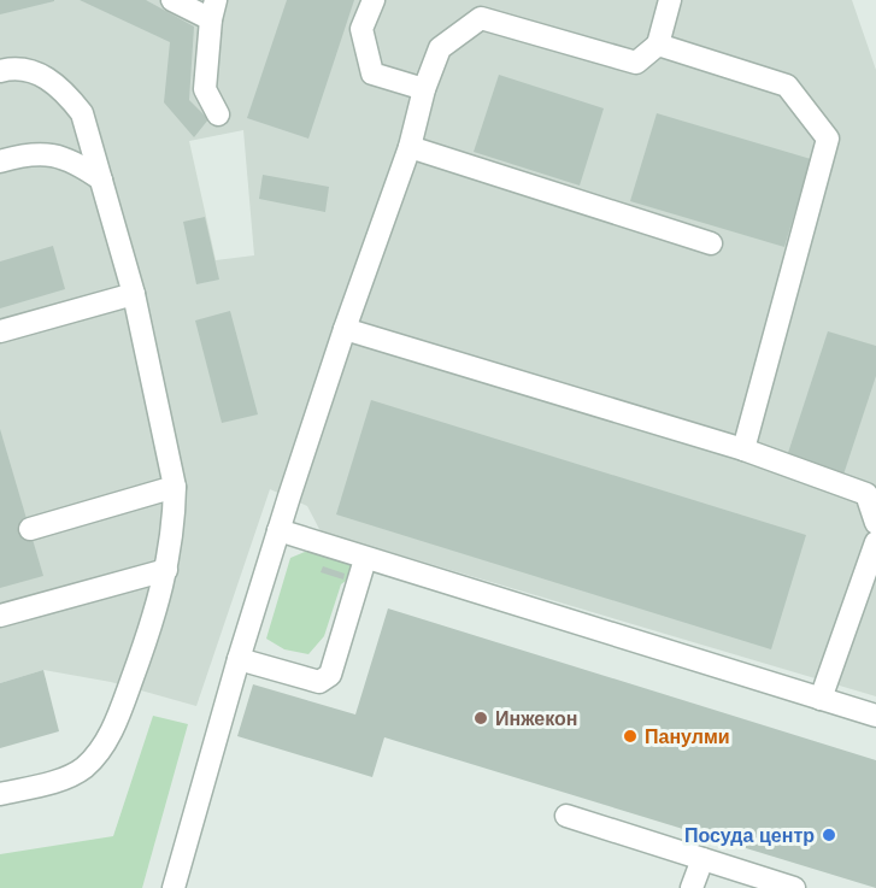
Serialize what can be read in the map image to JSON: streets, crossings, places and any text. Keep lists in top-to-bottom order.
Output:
{
  "places": ["Инжекон", "Панулми", "Посуда центр"]
}
